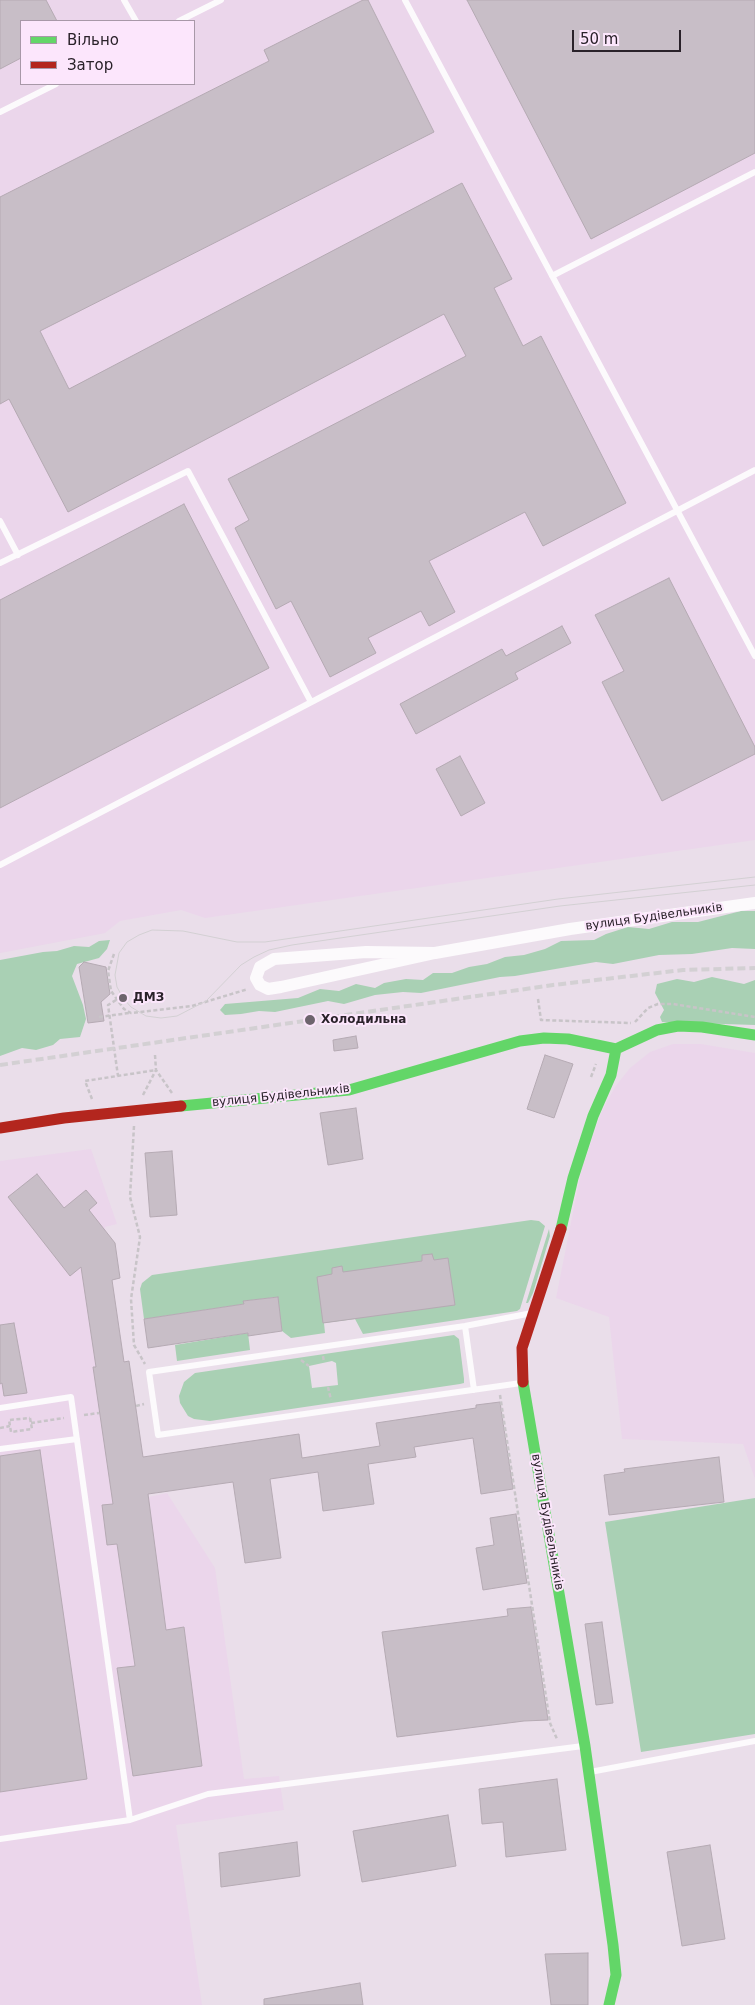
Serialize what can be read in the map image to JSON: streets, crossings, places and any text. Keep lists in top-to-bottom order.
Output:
{
  "streets": {
    "street": ["вулиця Будівельників"]
  },
  "places": ["ДМЗ", "Холодильна"],
  "legend": ["Вільно", "Затор"],
  "scale_bar": "50 m"
}
